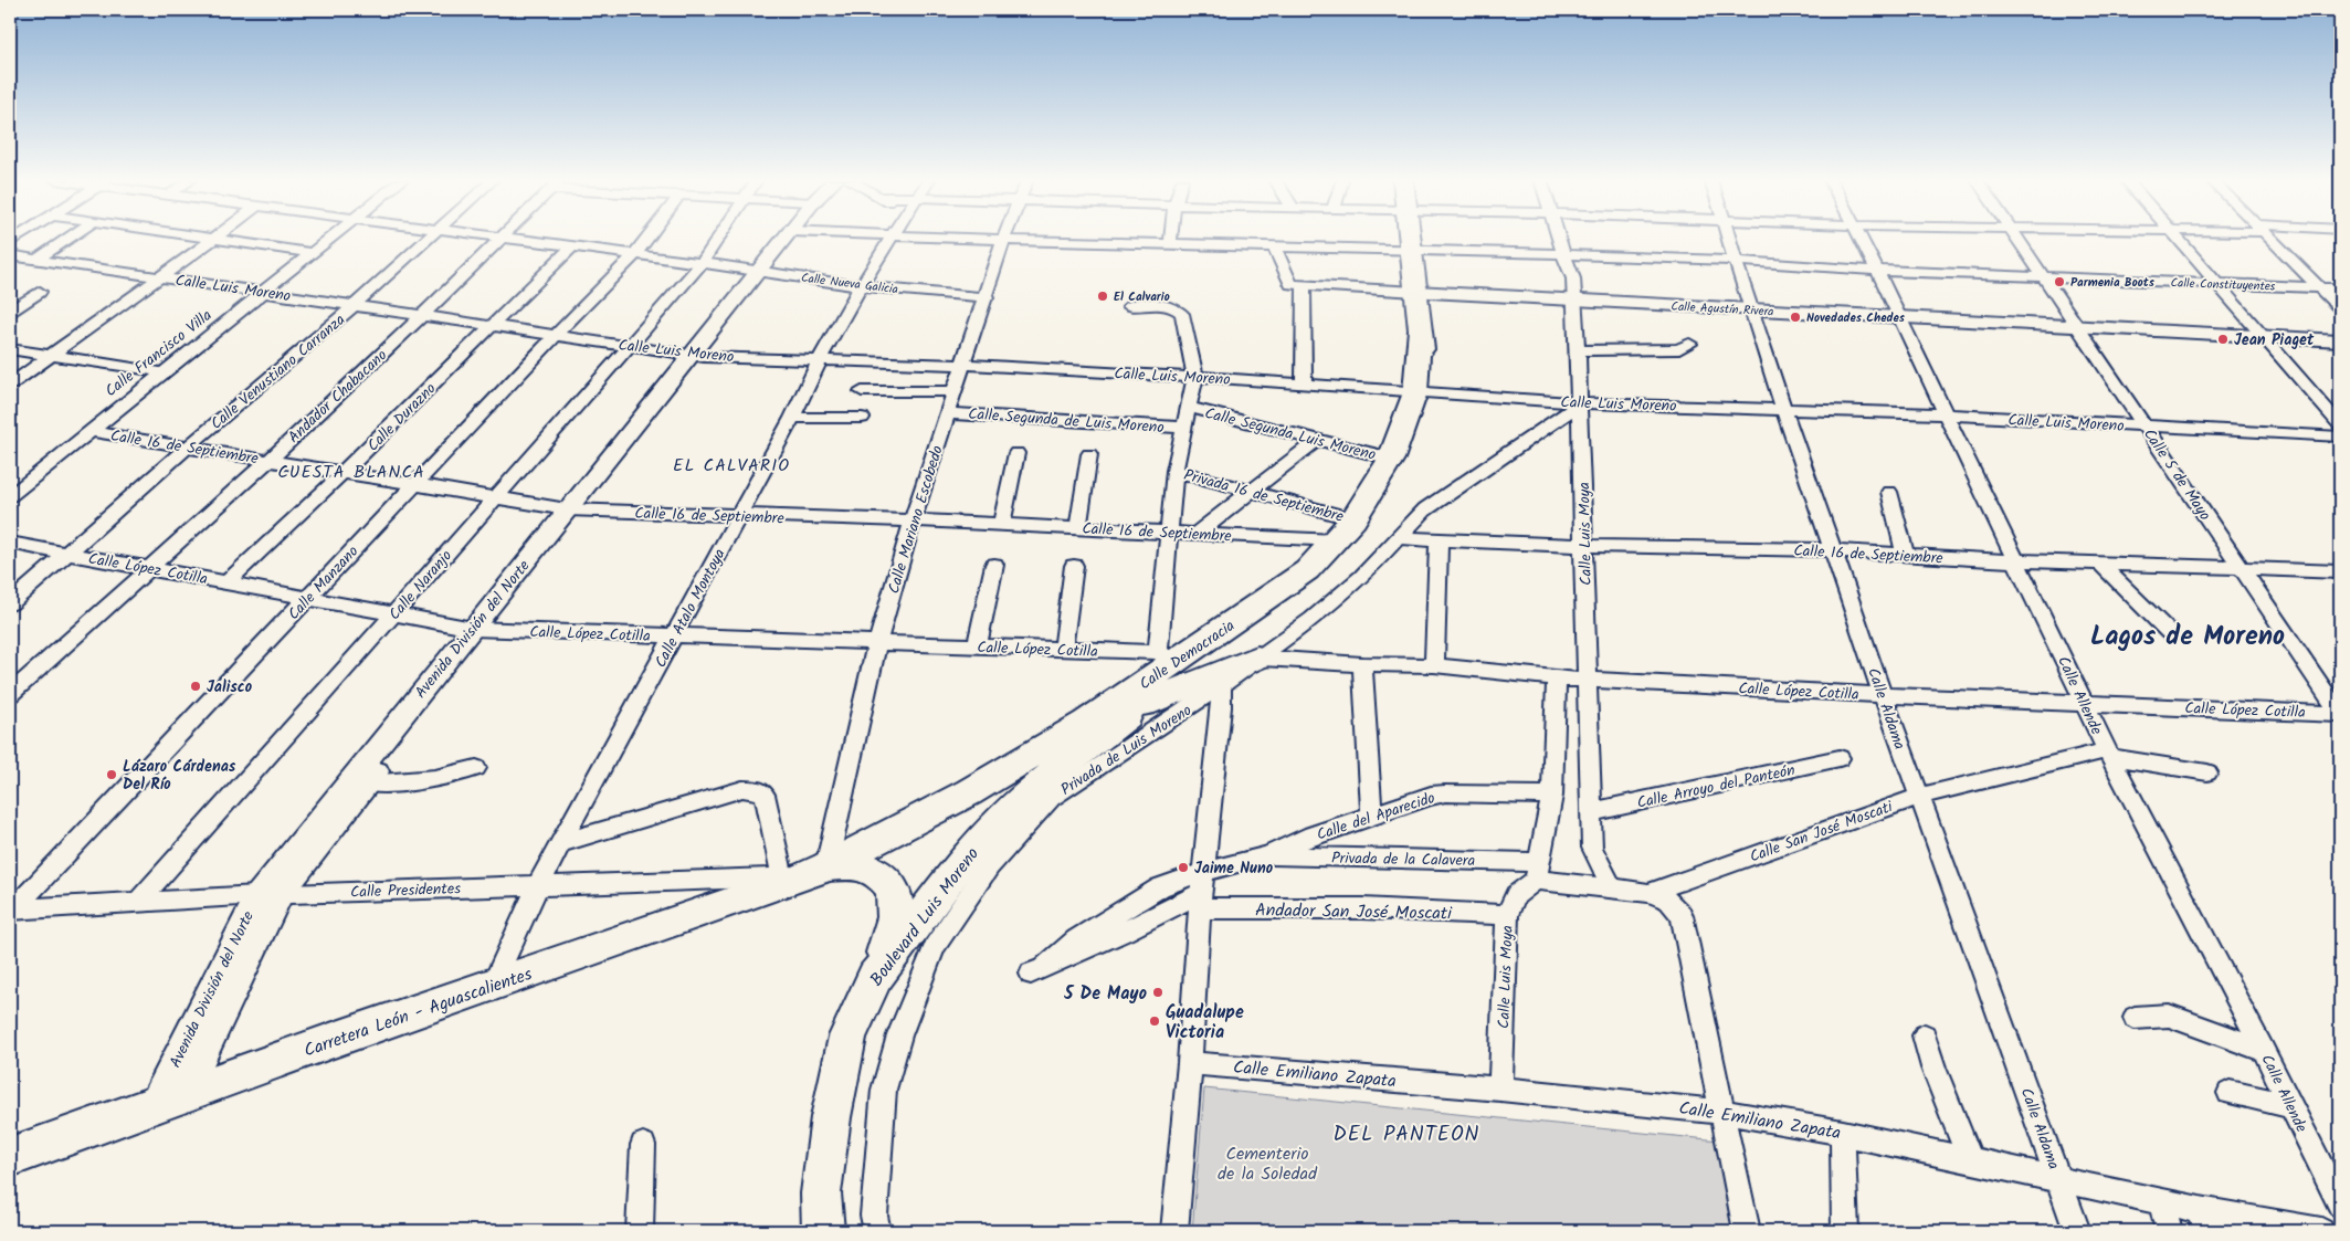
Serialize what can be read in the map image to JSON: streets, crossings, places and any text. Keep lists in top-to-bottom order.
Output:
{
  "streets": {
    "highway": ["Calle Democracia", "Boulevard Luis Moreno", "Carretera León - Aguascalientes"],
    "main road": ["Calle Agustín Rivera"],
    "street": [
      "Calle Nueva Galicia",
      "Calle Constituyentes",
      "Calle Luis Moreno",
      "Calle Francisco Villa",
      "Calle Venustiano Carranza",
      "Andador Chabacano",
      "Calle Durazno",
      "Calle Segunda de Luis Moreno",
      "Calle Segunda Luis Moreno",
      "Calle 16 de Septiembre",
      "Calle 5 de Mayo",
      "Privada 16 de Septiembre",
      "Calle Mariano Escobedo",
      "Calle Luis Moya",
      "Calle López Cotilla",
      "Calle Manzano",
      "Calle Naranjo",
      "Calle Atalo Montoya",
      "Avenida División del Norte",
      "Calle Allende",
      "Calle Aldama",
      "Privada de Luis Moreno",
      "Calle Arroyo del Panteón",
      "Calle del Aparecido",
      "Calle San José Moscati",
      "Privada de la Calavera",
      "Calle Presidentes",
      "Andador San José Moscati",
      "Calle Emiliano Zapata"
    ]
  },
  "crossings": [
    ["Calle Nueva Galicia", "Calle Durazno"],
    ["Calle Nueva Galicia", "Calle Mariano Escobedo"],
    ["Calle Nueva Galicia", "Calle Manzano"],
    ["Calle Nueva Galicia", "Calle Naranjo"],
    ["Calle Nueva Galicia", "Calle Atalo Montoya"],
    ["Calle Nueva Galicia", "Avenida División del Norte"],
    ["Calle Constituyentes", "Calle 5 de Mayo"],
    ["Calle Constituyentes", "Calle Luis Moya"],
    ["Calle Constituyentes", "Calle Democracia"],
    ["Calle Constituyentes", "Calle Allende"],
    ["Calle Constituyentes", "Calle Aldama"],
    ["Calle Luis Moreno", "Calle Francisco Villa"],
    ["Calle Luis Moreno", "Calle Venustiano Carranza"],
    ["Calle Luis Moreno", "Andador Chabacano"],
    ["Calle Luis Moreno", "Calle Durazno"],
    ["Calle Luis Moreno", "Calle 5 de Mayo"],
    ["Calle Luis Moreno", "Calle Mariano Escobedo"],
    ["Calle Luis Moreno", "Calle Luis Moya"],
    ["Calle Luis Moreno", "Calle Manzano"],
    ["Calle Luis Moreno", "Calle Naranjo"],
    ["Calle Luis Moreno", "Calle Atalo Montoya"],
    ["Calle Luis Moreno", "Avenida División del Norte"],
    ["Calle Luis Moreno", "Calle Democracia"],
    ["Calle Luis Moreno", "Calle Allende"],
    ["Calle Luis Moreno", "Calle Aldama"],
    ["Calle Luis Moreno", "Privada de Luis Moreno"],
    ["Calle Agustín Rivera", "Calle 5 de Mayo"],
    ["Calle Agustín Rivera", "Calle Luis Moya"],
    ["Calle Agustín Rivera", "Calle Democracia"],
    ["Calle Agustín Rivera", "Calle Allende"],
    ["Calle Agustín Rivera", "Calle Aldama"],
    ["Calle Francisco Villa", "Calle 16 de Septiembre"],
    ["Calle Venustiano Carranza", "Calle 16 de Septiembre"],
    ["Calle Venustiano Carranza", "Calle López Cotilla"],
    ["Andador Chabacano", "Calle 16 de Septiembre"],
    ["Andador Chabacano", "Calle López Cotilla"],
    ["Calle Durazno", "Calle 16 de Septiembre"],
    ["Calle Durazno", "Calle López Cotilla"],
    ["Calle Segunda de Luis Moreno", "Calle Mariano Escobedo"],
    ["Calle Segunda Luis Moreno", "Calle Democracia"],
    ["Calle 16 de Septiembre", "Calle 5 de Mayo"],
    ["Calle 16 de Septiembre", "Privada 16 de Septiembre"],
    ["Calle 16 de Septiembre", "Calle Mariano Escobedo"],
    ["Calle 16 de Septiembre", "Calle Luis Moya"],
    ["Calle 16 de Septiembre", "Calle Manzano"],
    ["Calle 16 de Septiembre", "Calle Naranjo"],
    ["Calle 16 de Septiembre", "Calle Atalo Montoya"],
    ["Calle 16 de Septiembre", "Avenida División del Norte"],
    ["Calle 16 de Septiembre", "Calle Democracia"],
    ["Calle 16 de Septiembre", "Calle Allende"],
    ["Calle 16 de Septiembre", "Calle Aldama"],
    ["Calle 16 de Septiembre", "Privada de Luis Moreno"],
    ["Calle 5 de Mayo", "Calle López Cotilla"],
    ["Privada 16 de Septiembre", "Calle Democracia"],
    ["Calle Mariano Escobedo", "Calle López Cotilla"],
    ["Calle Mariano Escobedo", "Calle Democracia"],
    ["Calle Mariano Escobedo", "Calle Presidentes"],
    ["Calle Mariano Escobedo", "Carretera León - Aguascalientes"],
    ["Calle Luis Moya", "Calle López Cotilla"],
    ["Calle Luis Moya", "Privada de Luis Moreno"],
    ["Calle Luis Moya", "Calle Arroyo del Panteón"],
    ["Calle Luis Moya", "Calle San José Moscati"],
    ["Calle Luis Moya", "Privada de la Calavera"],
    ["Calle Luis Moya", "Andador San José Moscati"],
    ["Calle Luis Moya", "Calle Emiliano Zapata"],
    ["Calle López Cotilla", "Calle Manzano"],
    ["Calle López Cotilla", "Calle Naranjo"],
    ["Calle López Cotilla", "Calle Atalo Montoya"],
    ["Calle López Cotilla", "Avenida División del Norte"],
    ["Calle López Cotilla", "Calle Democracia"],
    ["Calle López Cotilla", "Calle Allende"],
    ["Calle López Cotilla", "Calle Aldama"],
    ["Calle López Cotilla", "Privada de Luis Moreno"],
    ["Calle Manzano", "Calle Presidentes"],
    ["Calle Naranjo", "Calle Presidentes"],
    ["Calle Atalo Montoya", "Calle Presidentes"],
    ["Calle Atalo Montoya", "Carretera León - Aguascalientes"],
    ["Avenida División del Norte", "Calle Presidentes"],
    ["Avenida División del Norte", "Carretera León - Aguascalientes"],
    ["Calle Democracia", "Privada de Luis Moreno"],
    ["Calle Democracia", "Calle Presidentes"],
    ["Calle Democracia", "Boulevard Luis Moreno"],
    ["Calle Democracia", "Carretera León - Aguascalientes"],
    ["Calle Allende", "Calle San José Moscati"],
    ["Calle Aldama", "Calle San José Moscati"],
    ["Calle Aldama", "Calle Emiliano Zapata"],
    ["Calle del Aparecido", "Privada de la Calavera"],
    ["Calle del Aparecido", "Andador San José Moscati"],
    ["Calle San José Moscati", "Privada de la Calavera"],
    ["Calle Presidentes", "Carretera León - Aguascalientes"]
  ],
  "districts": [
    "EL CALVARIO",
    "CUESTA BLANCA",
    "Lagos de Moreno",
    "DEL PANTEON"
  ],
  "parks": ["Cementerio de la Soledad"],
  "places": [
    "Parmenia Boots",
    "El Calvario",
    "Novedades Chedes",
    "Jean Piaget",
    "Jalisco",
    "Lázaro Cárdenas Del Río",
    "Jaime Nuno",
    "5 De Mayo",
    "Guadalupe Victoria"
  ]
}
